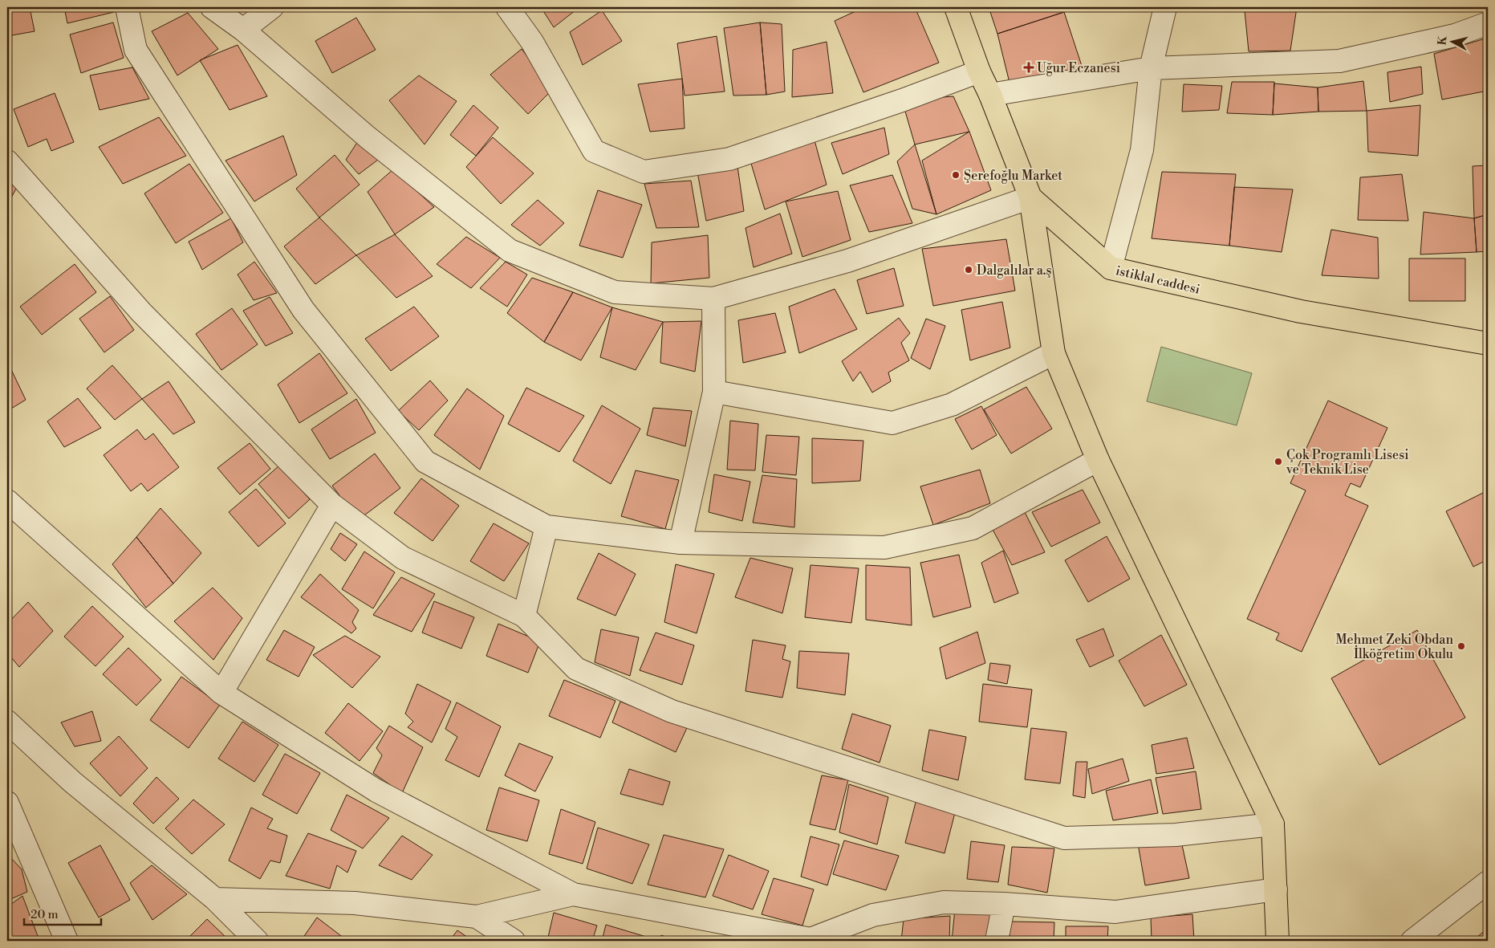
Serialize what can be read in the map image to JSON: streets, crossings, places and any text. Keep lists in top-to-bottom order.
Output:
{
  "streets": {
    "main road": ["istiklal caddesi"]
  },
  "places": {
    "health": ["Uğur Eczanesi"],
    "other": [
      "Şerefoğlu Market",
      "Dalgalılar a.ş",
      "Çok Programlı Lisesi ve Teknik Lise",
      "Mehmet Zeki Obdan İlköğretim Okulu"
    ]
  },
  "scale_bar": "20 m",
  "north": "left"
}
